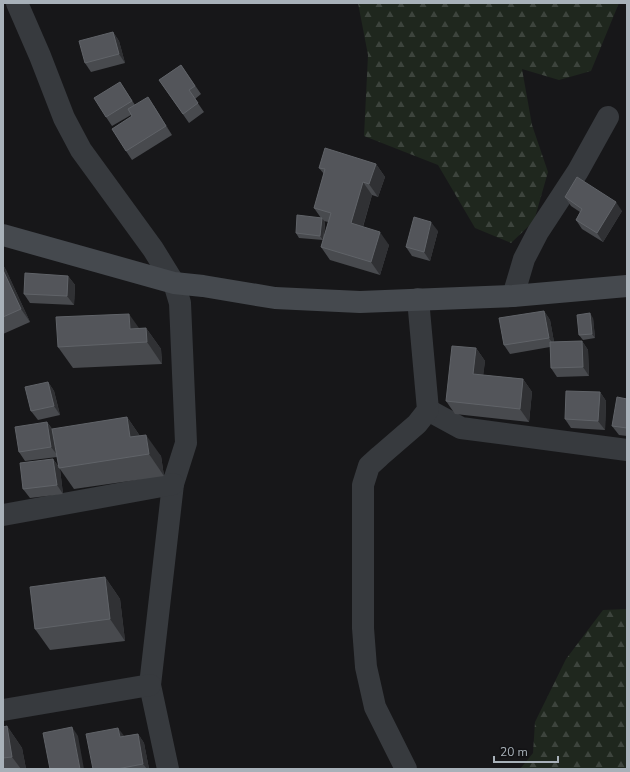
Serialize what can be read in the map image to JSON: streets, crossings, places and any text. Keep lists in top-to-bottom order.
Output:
{
  "scale_bar": "20 m"
}
